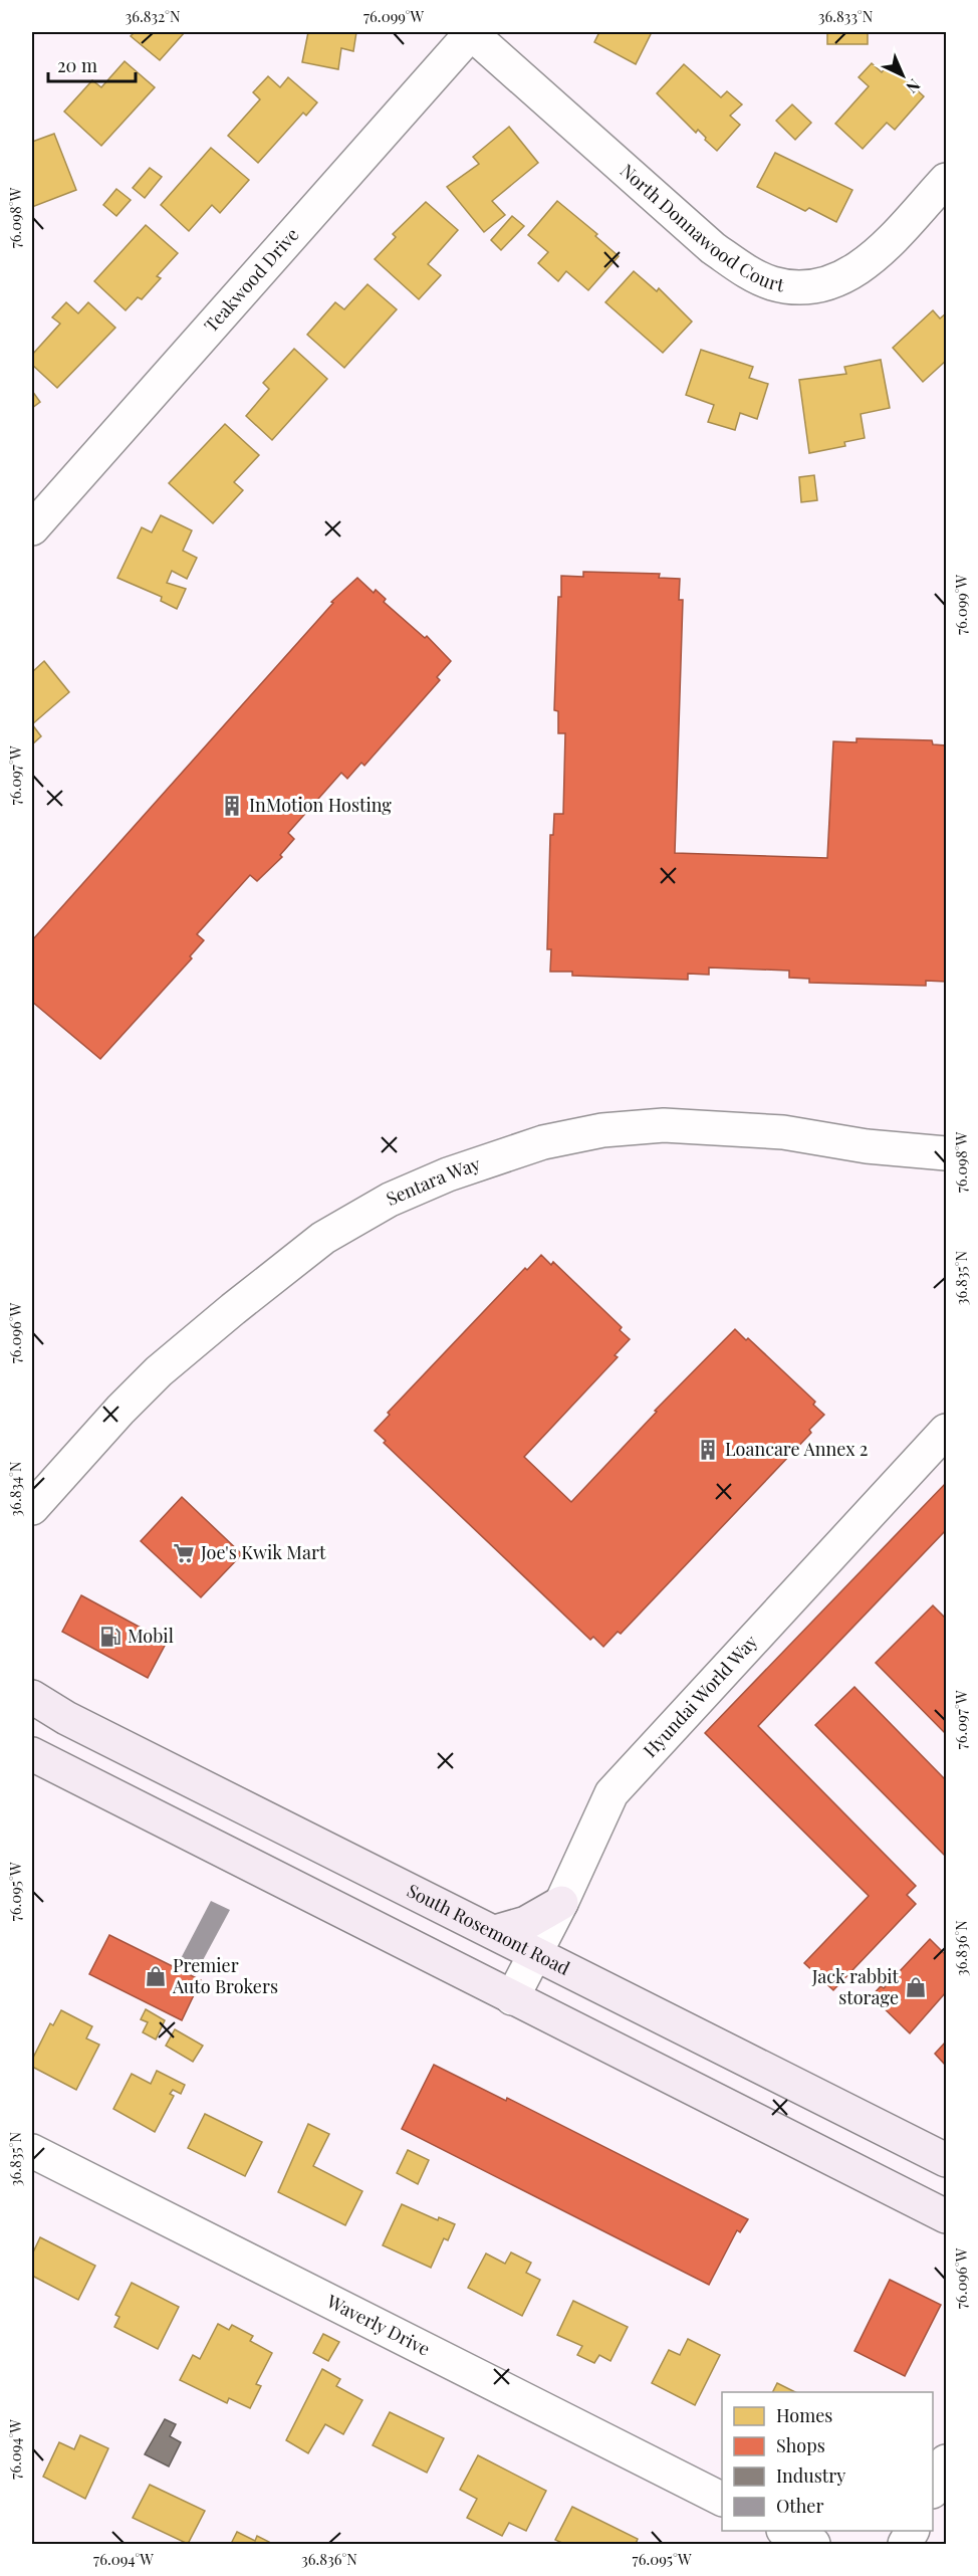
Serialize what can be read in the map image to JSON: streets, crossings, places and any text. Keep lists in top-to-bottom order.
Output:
{
  "streets": {
    "main road": ["South Rosemont Road"],
    "street": [
      "North Donnawood Court",
      "Teakwood Drive",
      "Sentara Way",
      "Hyundai World Way",
      "Waverly Drive"
    ]
  },
  "crossings": [
    ["North Donnawood Court", "Teakwood Drive"],
    ["Hyundai World Way", "South Rosemont Road"]
  ],
  "places": {
    "building": ["InMotion Hosting", "Loancare Annex 2"],
    "supermarket": ["Joe's Kwik Mart"],
    "fuel station": ["Mobil"],
    "shop": ["Premier Auto Brokers", "Jack rabbit storage"]
  },
  "legend": [
    "Homes",
    "Shops",
    "Industry",
    "Other"
  ],
  "scale_bar": "20 m",
  "north": "bottom right",
  "coordinates": [
    "36.832°N",
    "76.099°W",
    "36.833°N",
    "76.098°W",
    "76.097°W",
    "36.835°N",
    "76.096°W",
    "36.834°N",
    "76.095°W",
    "36.836°N",
    "76.094°W"
  ]
}
